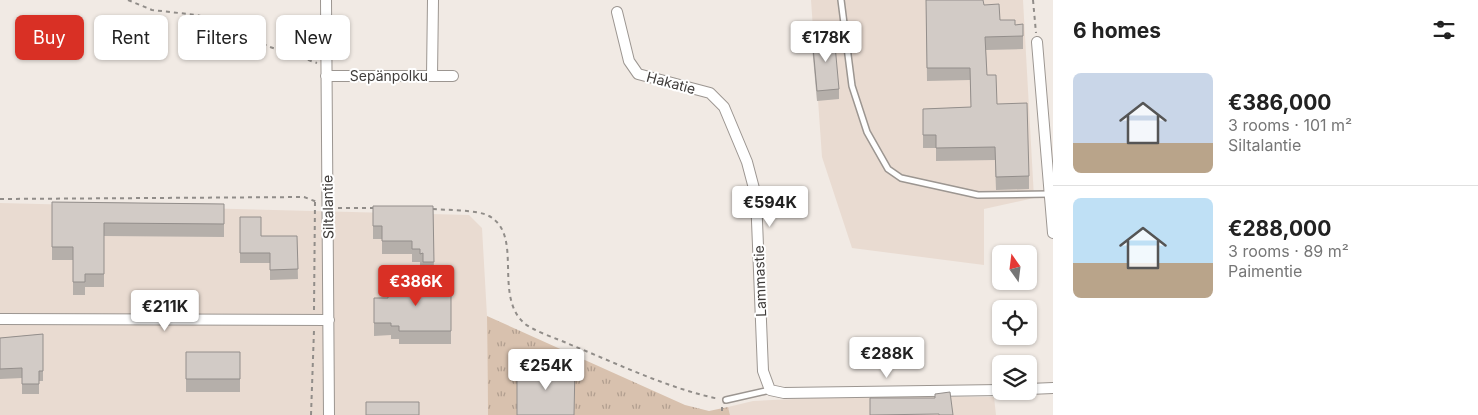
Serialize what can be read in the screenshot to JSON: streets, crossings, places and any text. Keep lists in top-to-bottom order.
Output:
{
  "streets": {
    "street": [
      "Sepänpolku",
      "Hakatie",
      "Siltalantie",
      "Lammastie"
    ]
  },
  "crossings": [
    ["Sepänpolku", "Siltalantie"],
    ["Hakatie", "Lammastie"]
  ],
  "north": "top",
  "page": {
    "heading": "6 homes",
    "chip": [
      "Buy",
      "Rent",
      "Filters",
      "New"
    ],
    "price": [
      "€178K",
      "€594K",
      "€386K",
      "€211K",
      "€288K",
      "€254K"
    ],
    "list": [
      {
        "name": "€386,000",
        "note": "3 rooms · 101 m² · Siltalantie"
      },
      {
        "name": "€288,000",
        "note": "3 rooms · 89 m² · Paimentie"
      }
    ]
  }
}
